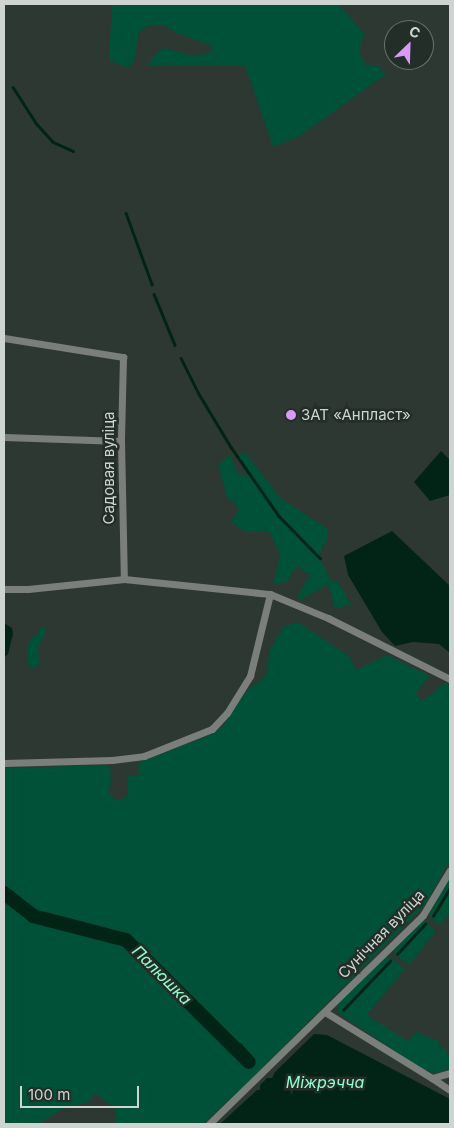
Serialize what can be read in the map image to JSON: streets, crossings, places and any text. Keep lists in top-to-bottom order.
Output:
{
  "streets": {
    "street": ["Садовая вуліца", "Сунічная вуліца"]
  },
  "water": ["Палюшка", "Міжрэчча"],
  "places": ["ЗАТ «Анпласт»"],
  "scale_bar": "100 m",
  "north": "top right"
}
